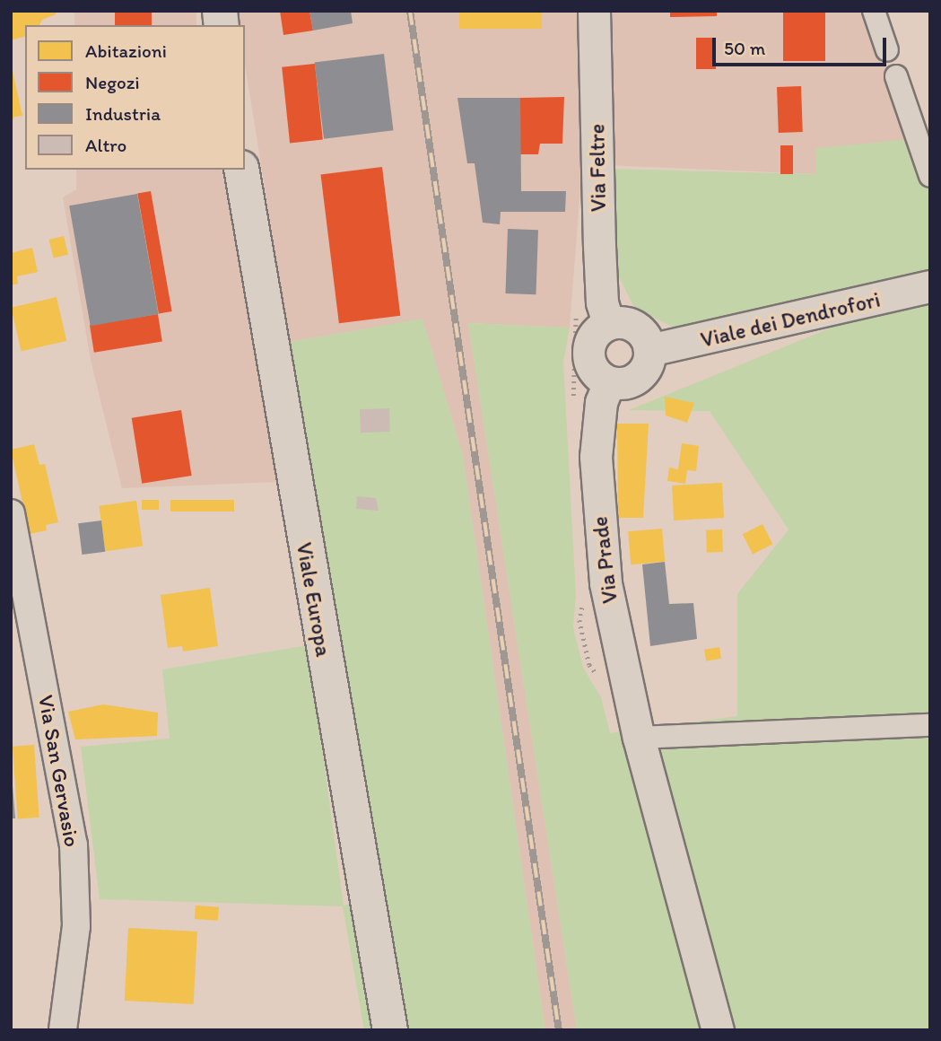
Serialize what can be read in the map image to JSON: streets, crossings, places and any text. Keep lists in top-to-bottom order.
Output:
{
  "streets": {
    "main road": [
      "Via Feltre",
      "Viale dei Dendrofori",
      "Via Prade",
      "Viale Europa"
    ],
    "street": ["Via San Gervasio"]
  },
  "crossings": [
    ["Via Feltre", "Viale dei Dendrofori"],
    ["Via Feltre", "Via Prade"],
    ["Viale dei Dendrofori", "Via Prade"]
  ],
  "legend": [
    "Abitazioni",
    "Negozi",
    "Industria",
    "Altro"
  ],
  "scale_bar": "50 m"
}
